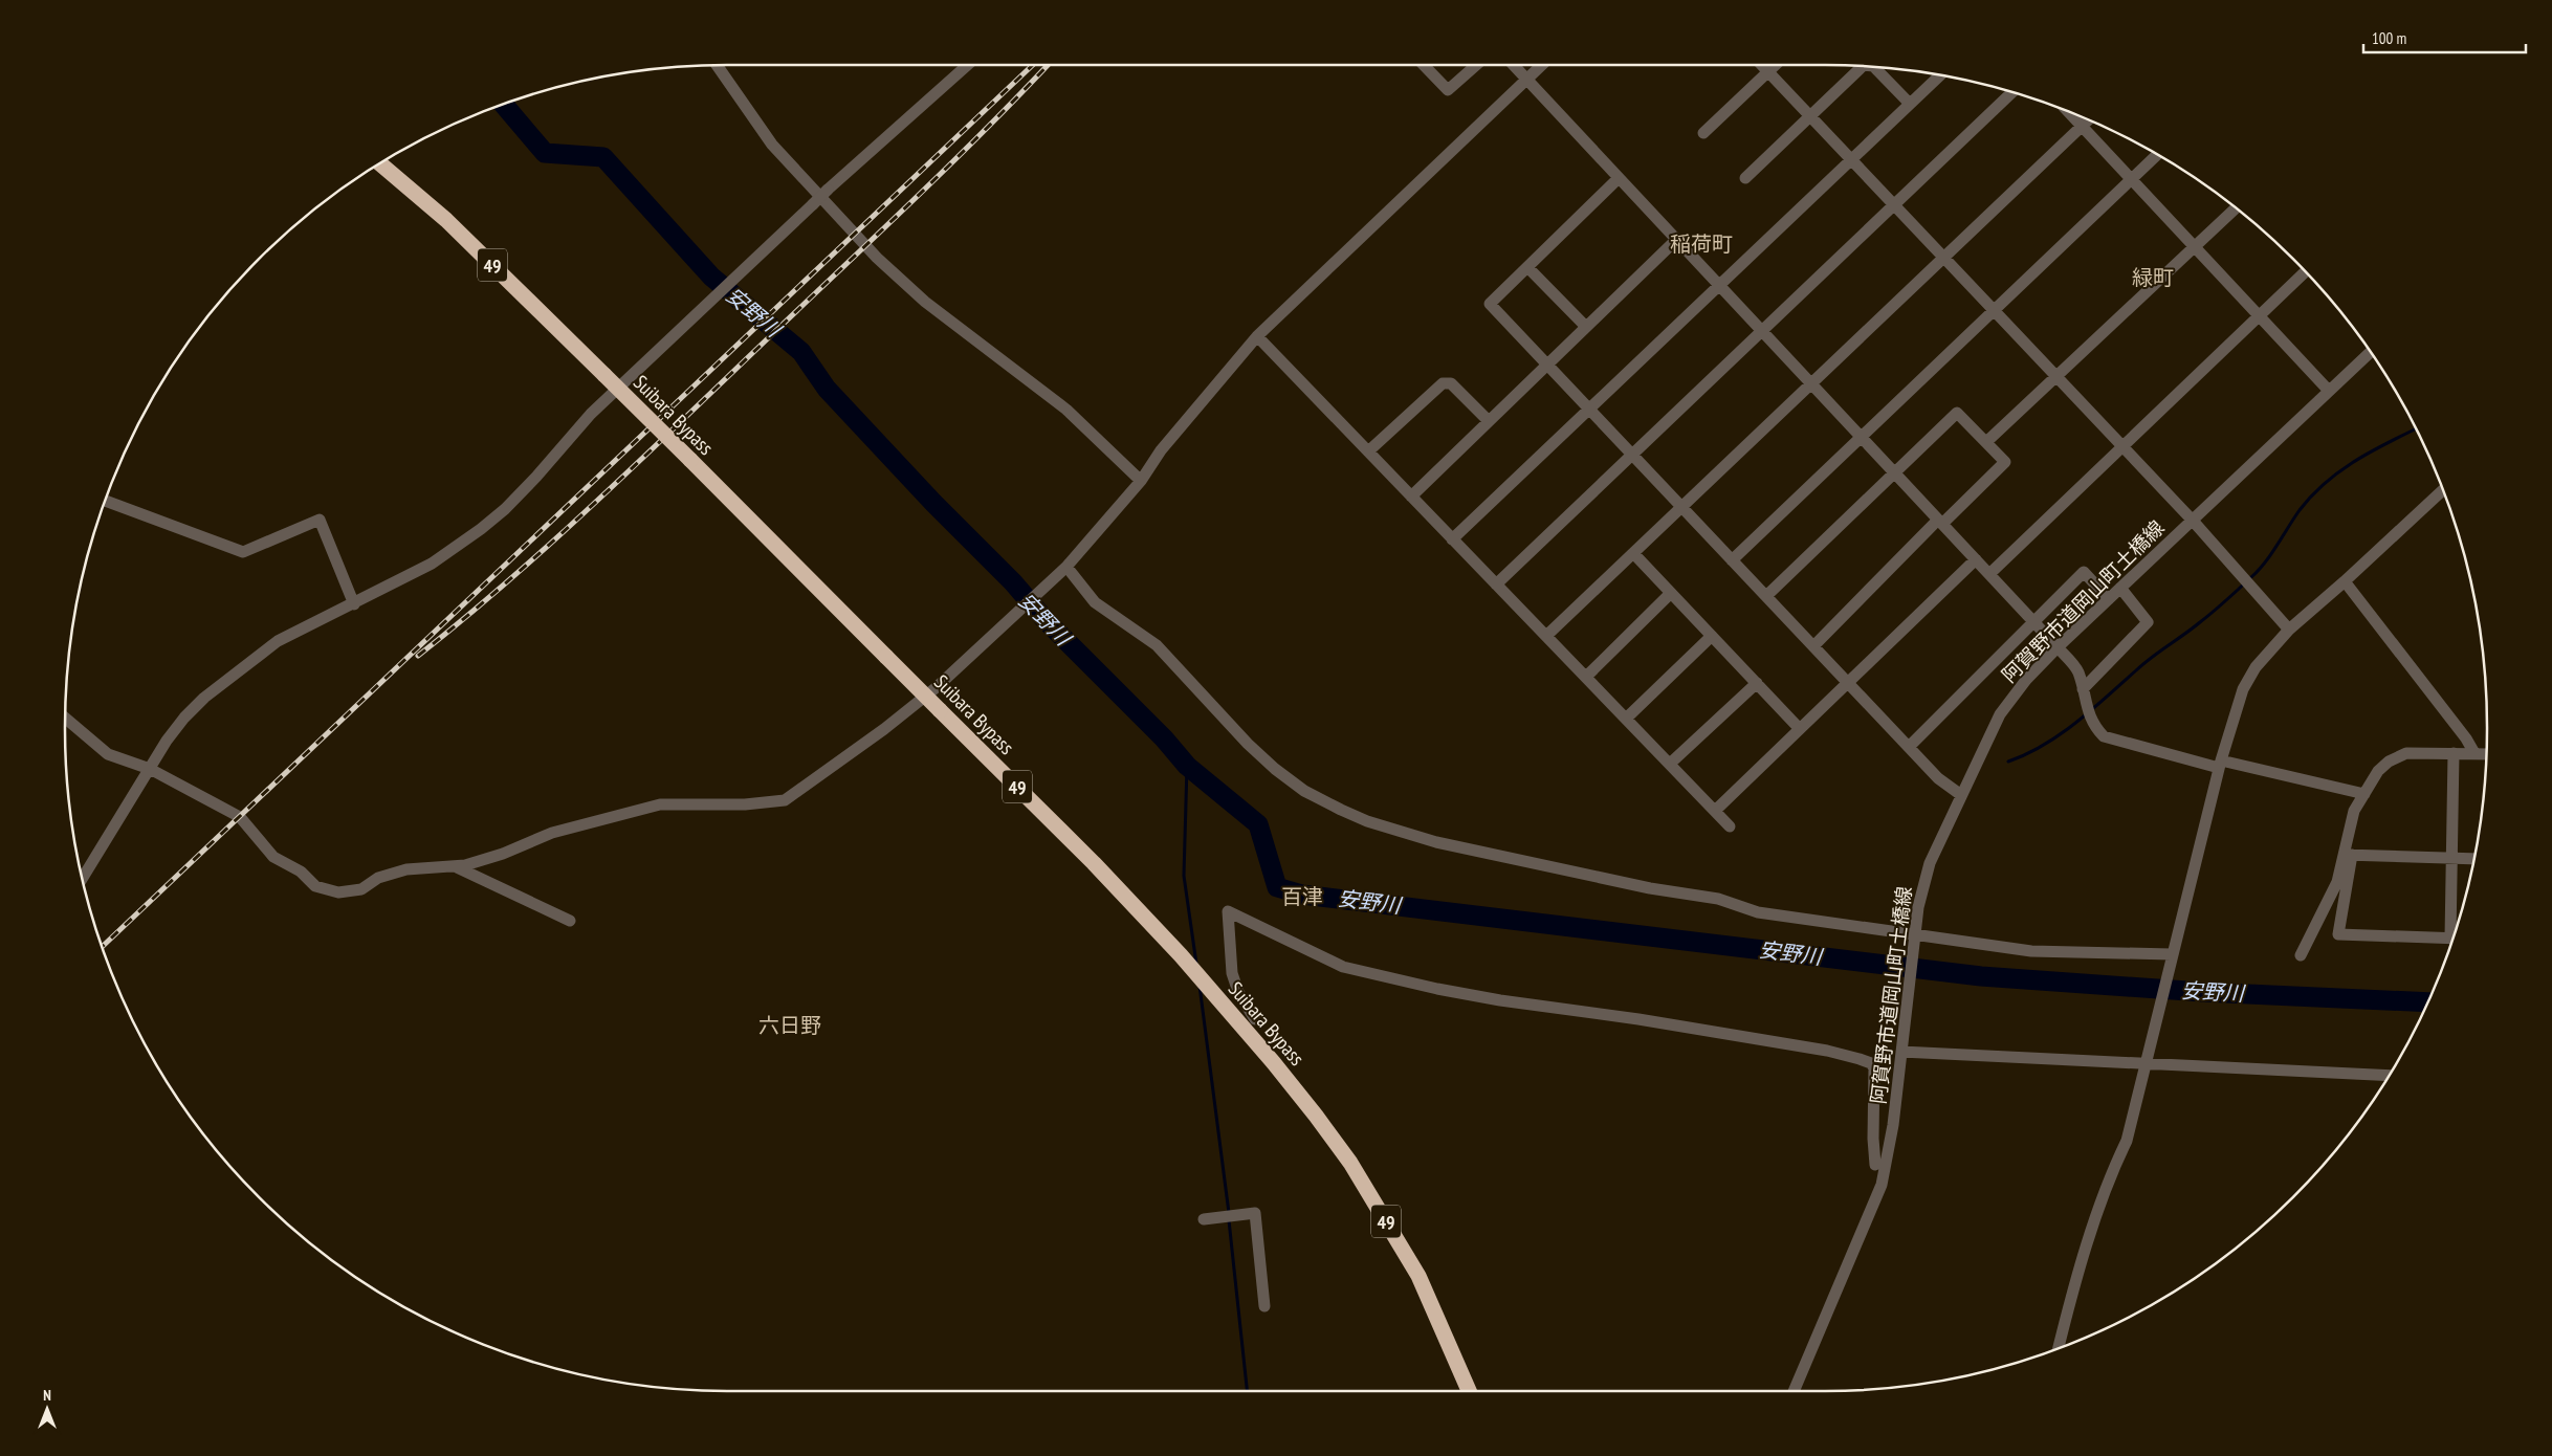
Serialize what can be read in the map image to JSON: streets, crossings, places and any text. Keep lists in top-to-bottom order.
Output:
{
  "streets": {
    "highway": ["49", "Suibara Bypass"],
    "street": ["阿賀野市道岡山町土橋線"]
  },
  "districts": [
    "稲荷町",
    "緑町",
    "百津",
    "六日野"
  ],
  "water": ["安野川"],
  "scale_bar": "100 m",
  "north": "top"
}
